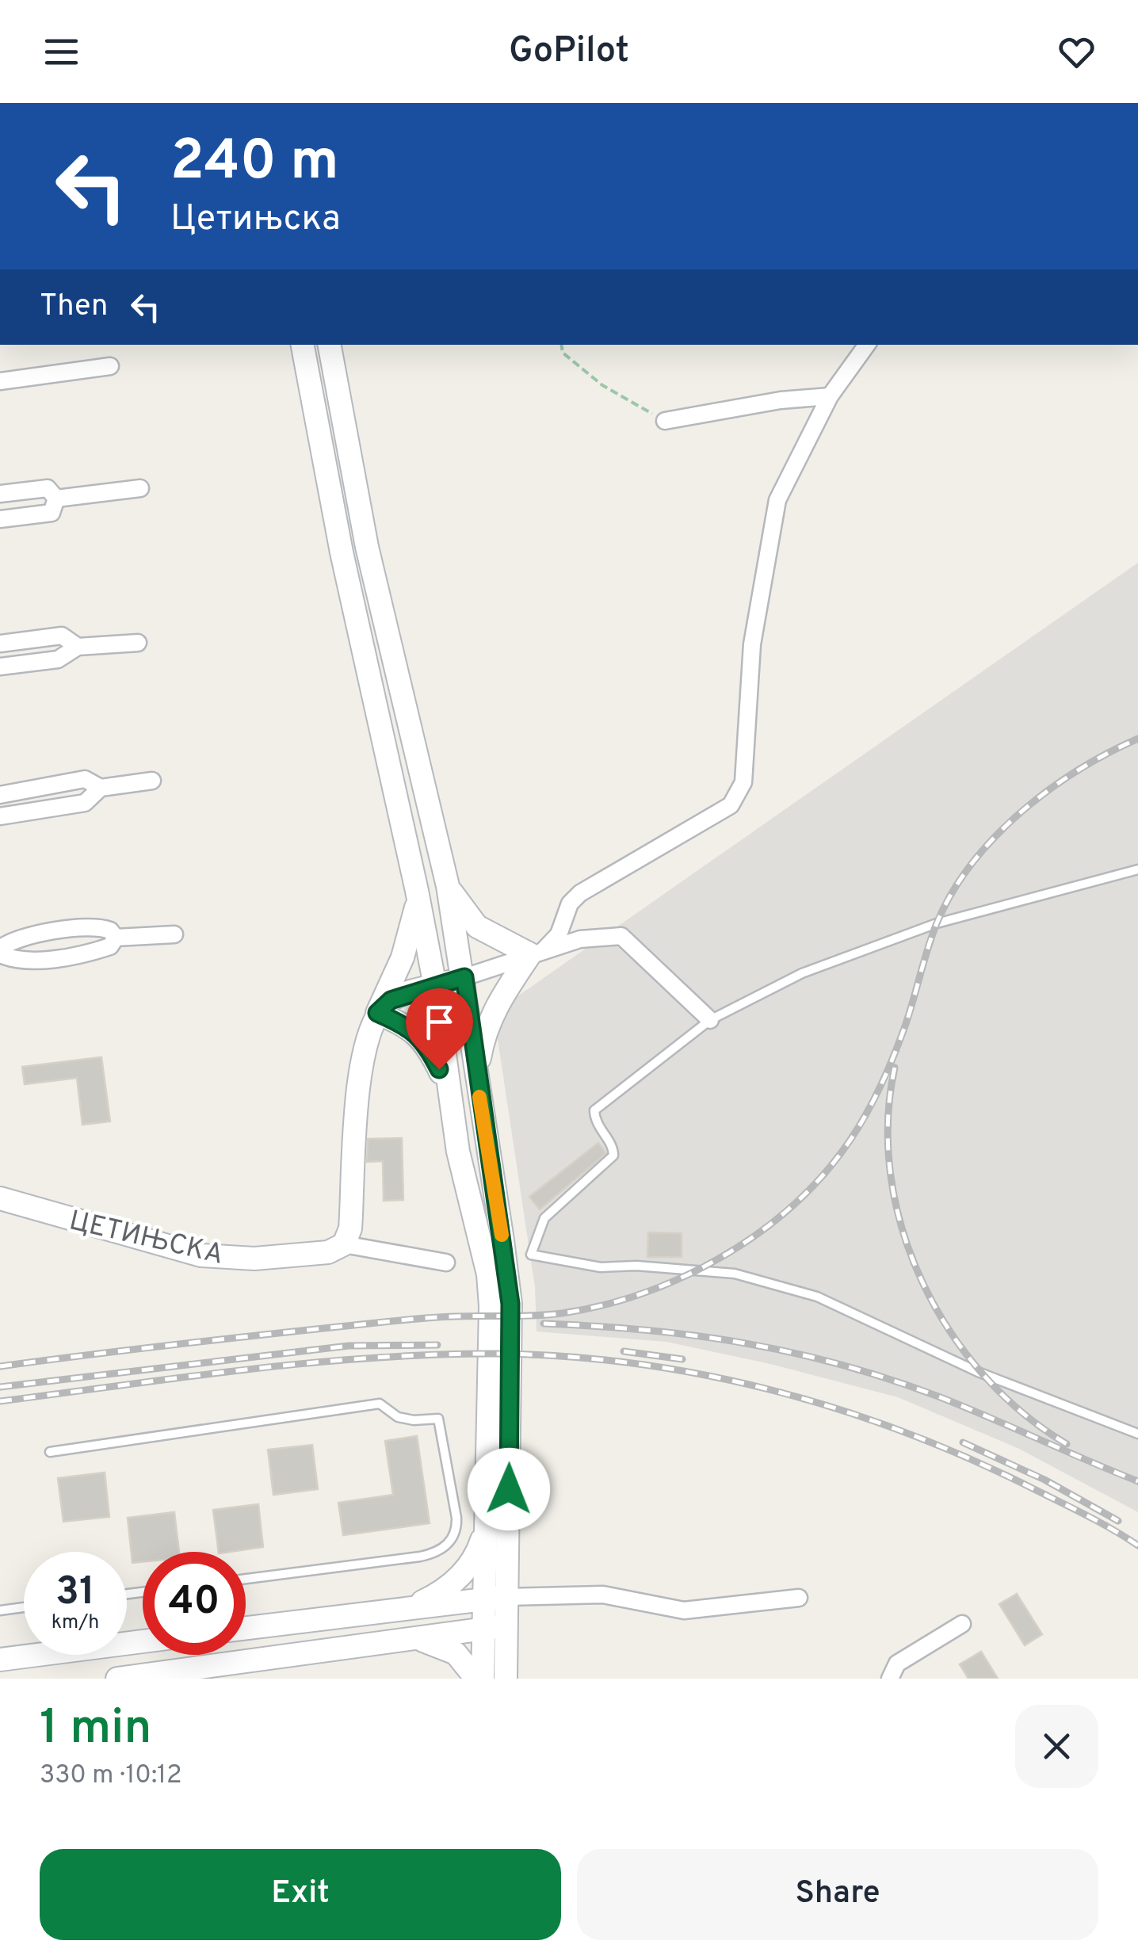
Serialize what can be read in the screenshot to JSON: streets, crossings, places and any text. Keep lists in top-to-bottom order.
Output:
{
  "streets": {
    "street": ["ЦЕТИЊСКА"]
  },
  "page": {
    "header": "GoPilot",
    "turn": ["240 m", "Цетињска"],
    "then": "Then",
    "speed": "31 km/h",
    "limit": "40",
    "heading": ["1 min", "330 m · 10:12"],
    "buttons": ["Exit", "Share"]
  }
}
